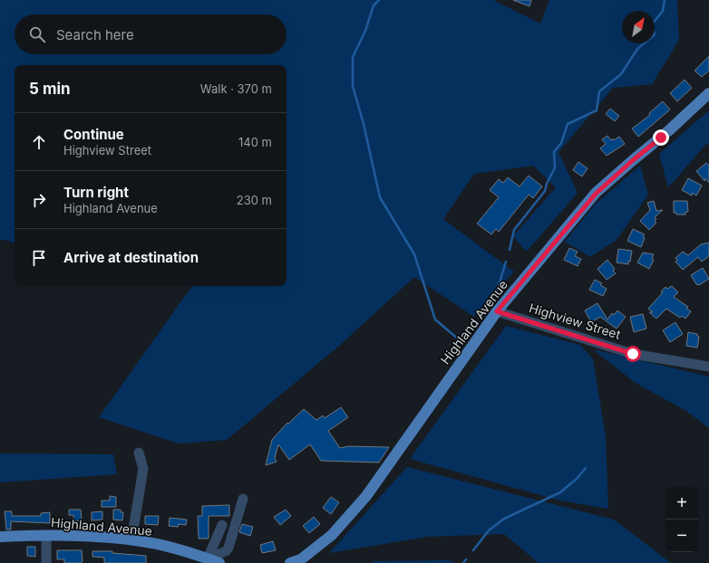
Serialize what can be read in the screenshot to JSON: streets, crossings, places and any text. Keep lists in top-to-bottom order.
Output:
{
  "streets": {
    "main road": ["Highland Avenue"],
    "street": ["Highview Street"]
  },
  "crossings": [
    ["Highview Street", "Highland Avenue"]
  ],
  "north": "top right",
  "page": {
    "search": "Search here",
    "heading": ["5 min", "Walk · 370 m"],
    "list": [
      ["Continue", "Highview Street", "140 m"],
      ["Turn right", "Highland Avenue", "230 m"],
      "Arrive at destination"
    ],
    "map_buttons": ["+", "−"]
  }
}
